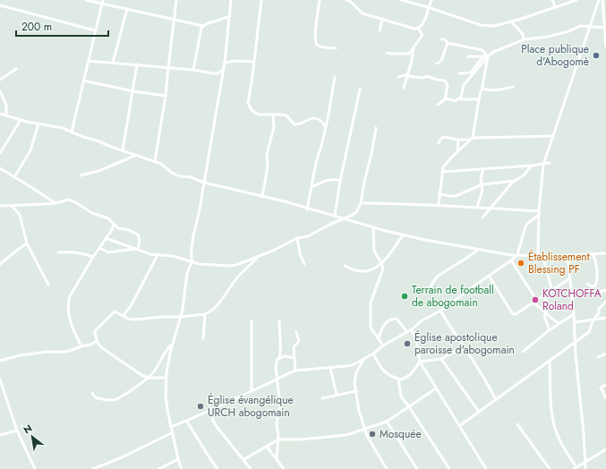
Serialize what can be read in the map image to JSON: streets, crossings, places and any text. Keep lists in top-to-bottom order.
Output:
{
  "places": [
    "Place publique d'Abogomè",
    "Établissement Blessing PF",
    "Terrain de football de abogomain",
    "KOTCHOFFA Roland",
    "Église apostolique paroisse d'abogomain",
    "Église évangélique URCH abogomain",
    "Mosquée"
  ],
  "scale_bar": "200 m",
  "north": "top left"
}
